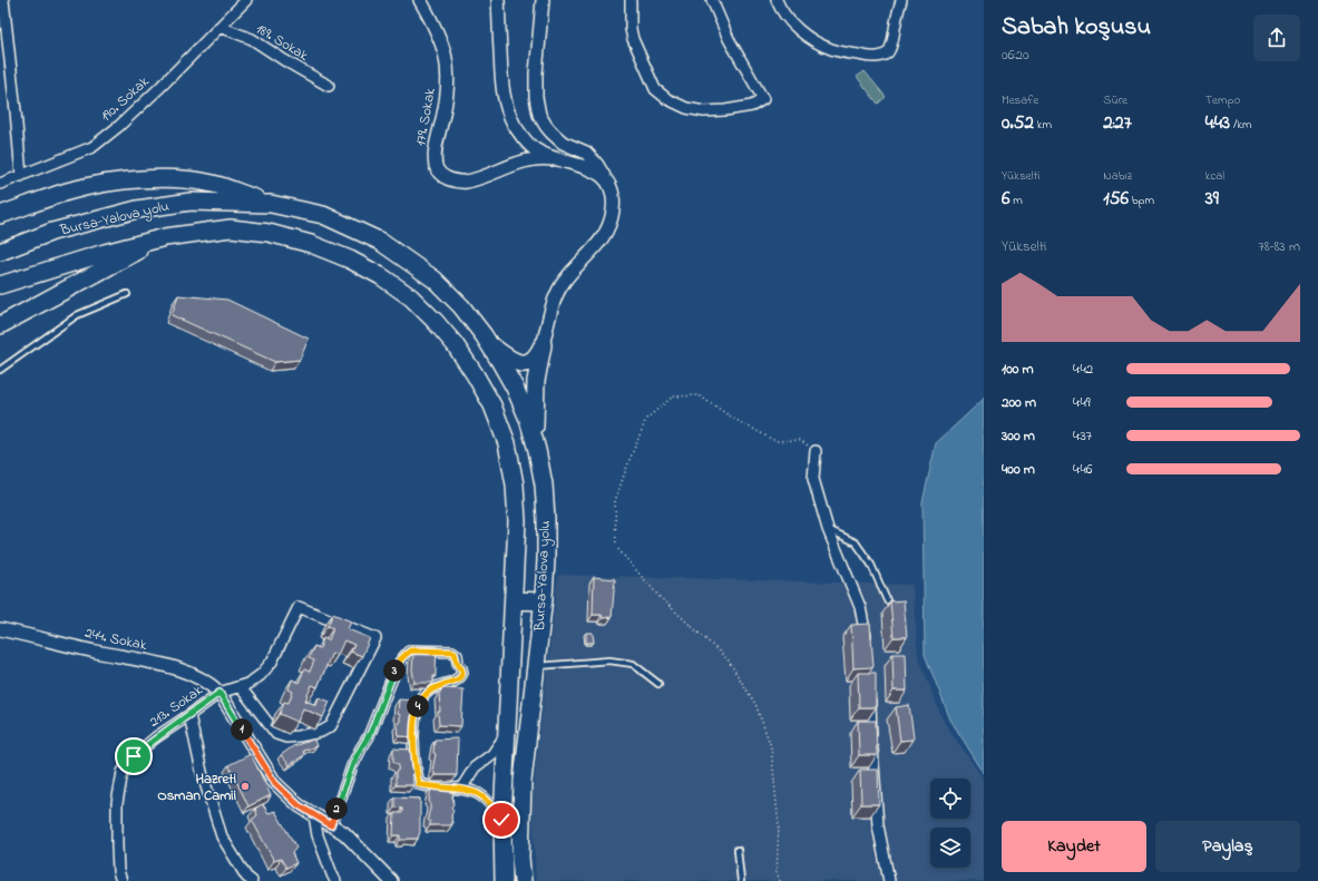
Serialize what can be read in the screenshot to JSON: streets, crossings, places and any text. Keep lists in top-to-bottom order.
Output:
{
  "streets": {
    "highway": ["Bursa-Yalova yolu"],
    "street": [
      "189. Sokak",
      "190. Sokak",
      "179. Sokak",
      "244. Sokak",
      "213. Sokak"
    ]
  },
  "crossings": [
    ["189. Sokak", "190. Sokak"],
    ["244. Sokak", "213. Sokak"]
  ],
  "places": ["Hazreti Osman Camii"],
  "page": {
    "heading": ["Sabah koşusu", "06:20"],
    "stats": [
      ["Mesafe", "0.52 km"],
      ["Süre", "2:27"],
      ["Tempo", "4:43 /km"],
      ["Yükselti", "6 m"],
      ["Nabız", "156 bpm"],
      ["kcal", "39"]
    ],
    "chart": ["Yükselti", "78–83 m"],
    "list": [
      {
        "name": "100 m",
        "note": "4:42"
      },
      {
        "name": "200 m",
        "note": "4:49"
      },
      {
        "name": "300 m",
        "note": "4:37"
      },
      {
        "name": "400 m",
        "note": "4:46"
      }
    ],
    "pins": [
      "3",
      "4",
      "1",
      "2"
    ],
    "buttons": ["Kaydet", "Paylaş"]
  }
}
